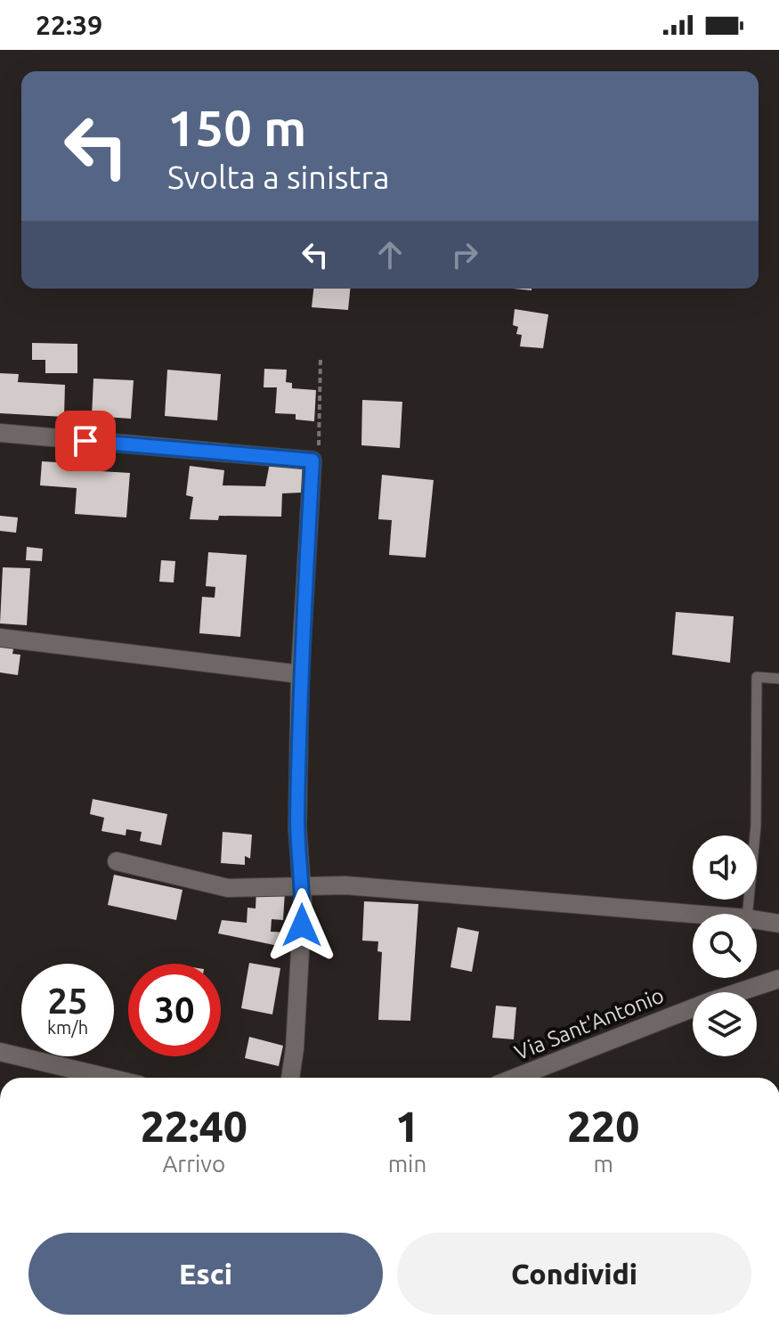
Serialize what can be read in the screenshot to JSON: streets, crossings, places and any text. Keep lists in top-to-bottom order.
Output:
{
  "streets": {
    "street": ["Via Sant'Antonio"]
  },
  "page": {
    "status": "22:39",
    "turn": ["150 m", "Svolta a sinistra"],
    "speed": "25 km/h",
    "limit": "30",
    "eta": [
      "22:40",
      "Arrivo",
      "1",
      "min",
      "220",
      "m"
    ],
    "buttons": ["Esci", "Condividi"]
  }
}
